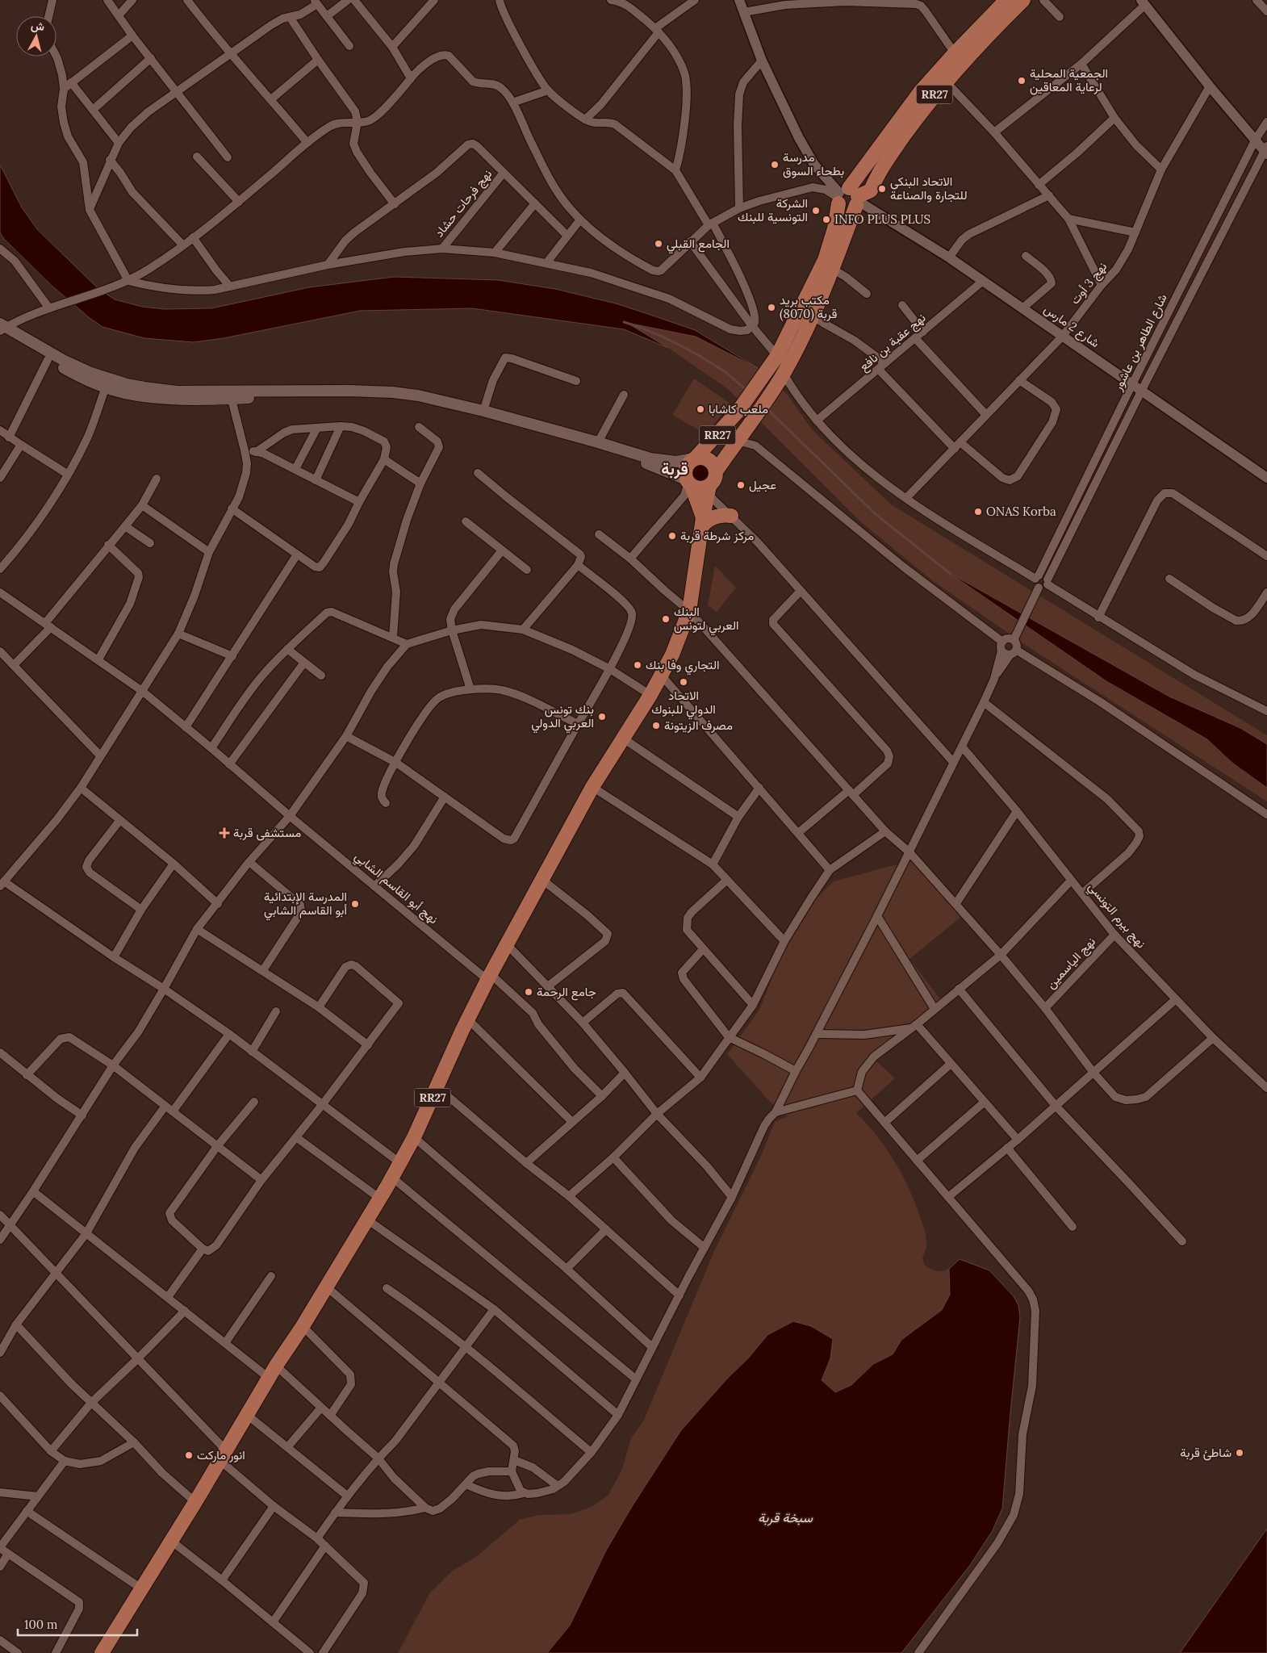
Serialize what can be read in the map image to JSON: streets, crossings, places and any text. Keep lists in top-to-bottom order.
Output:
{
  "streets": {
    "highway": ["RR27"],
    "street": [
      "نهج فرحات حشاد",
      "نهج 3 أوت",
      "شارع 2 مارس",
      "نهج عقبة بن نافع",
      "شارع الطاهر بن عاشور",
      "نهج أبو القاسم الشابي",
      "نهج بيرم التونسي",
      "نهج الياسمين"
    ]
  },
  "crossings": [
    ["RR27", "شارع 2 مارس"],
    ["RR27", "نهج أبو القاسم الشابي"],
    ["نهج 3 أوت", "شارع 2 مارس"],
    ["شارع 2 مارس", "نهج عقبة بن نافع"],
    ["شارع 2 مارس", "شارع الطاهر بن عاشور"],
    ["نهج بيرم التونسي", "نهج الياسمين"]
  ],
  "districts": ["قربة"],
  "water": ["سبخة قربة"],
  "places": {
    "other": [
      "الجمعية المحلية لرعاية المعاقين",
      "مدرسة بطحاء السوق",
      "الاتحاد البنكي للتجارة والصناعة",
      "الشركة التونسية للبنك",
      "INFO PLUS PLUS",
      "الجامع القبلي",
      "مكتب بريد قربة (8070)",
      "ملعب كاشابا",
      "عجيل",
      "ONAS Korba",
      "مركز شرطة قربة",
      "البنك العربي لتونس",
      "التجاري وفا بنك",
      "الاتحاد الدولي للبنوك",
      "بنك تونس العربي الدولي",
      "مصرف الزيتونة",
      "المدرسة الإبتدائية أبو القاسم الشابي",
      "جامع الرحمة",
      "شاطئ قربة",
      "انور ماركت"
    ],
    "health": ["مستشفى قربة"]
  },
  "scale_bar": "100 m",
  "north": "top"
}
